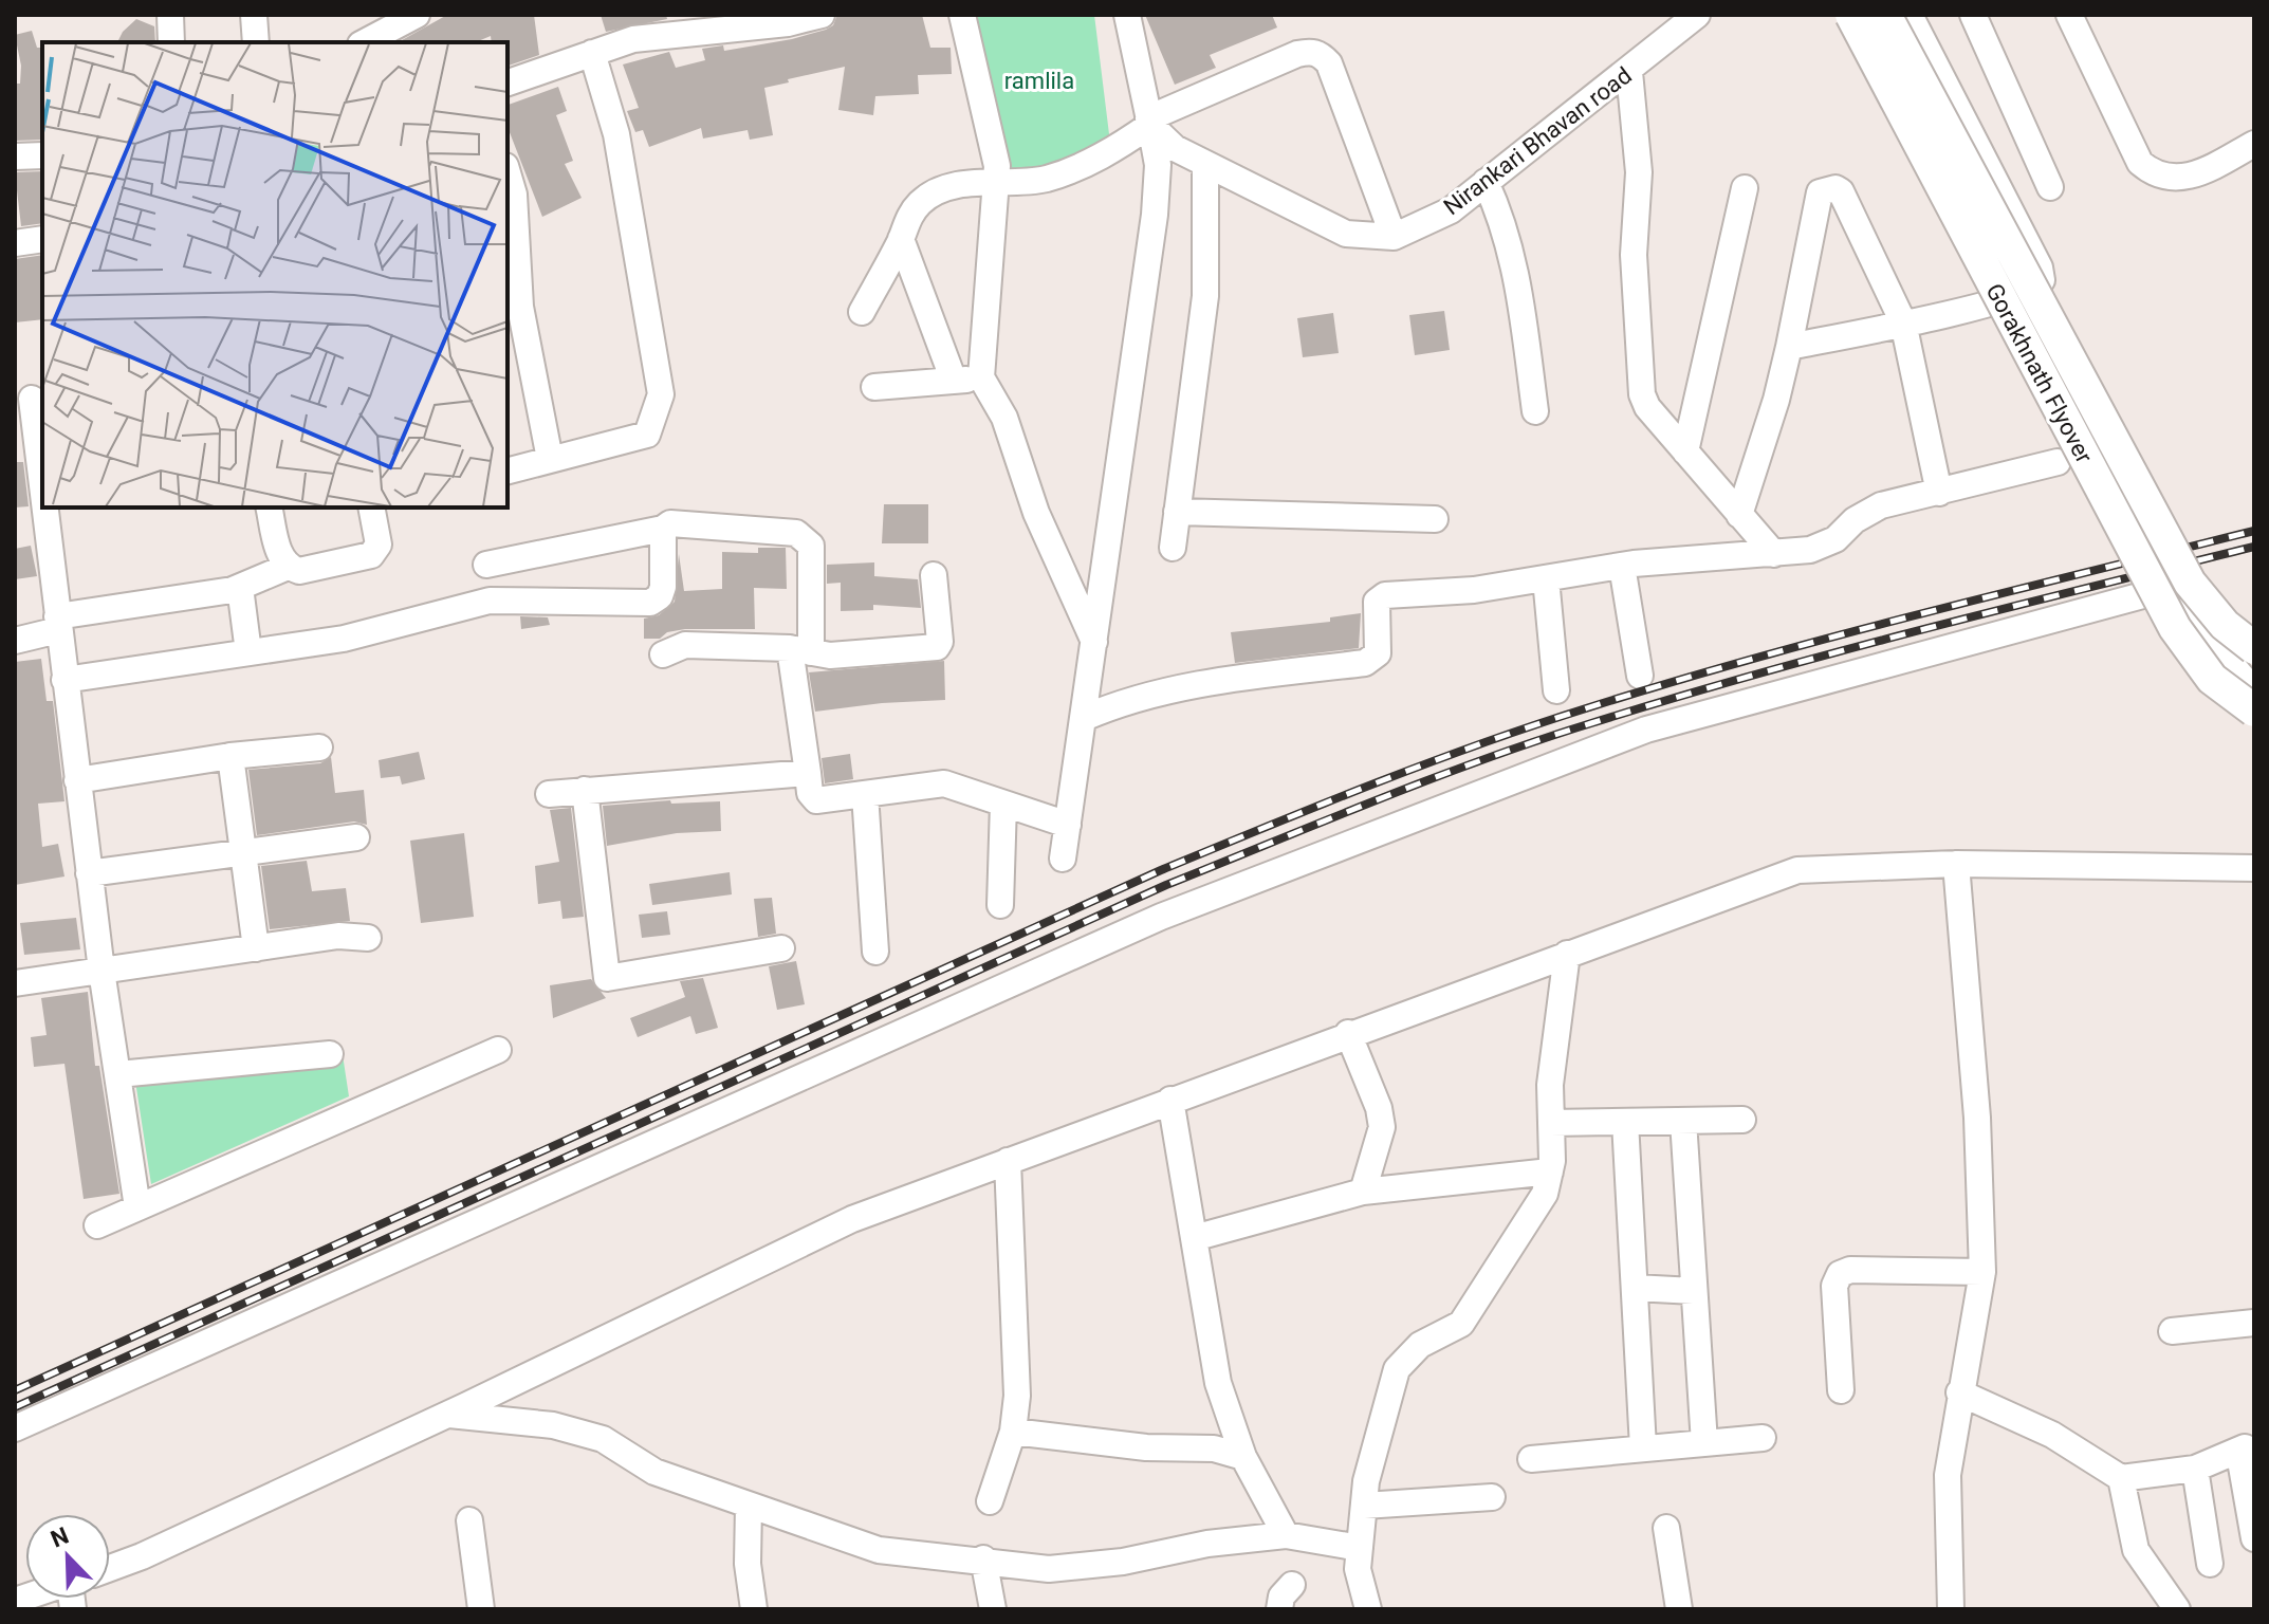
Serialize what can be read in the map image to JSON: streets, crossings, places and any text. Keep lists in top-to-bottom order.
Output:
{
  "streets": {
    "main road": ["Gorakhnath Flyover"],
    "street": ["Nirankari Bhavan road"]
  },
  "parks": ["ramlila"],
  "north": "top left"
}
